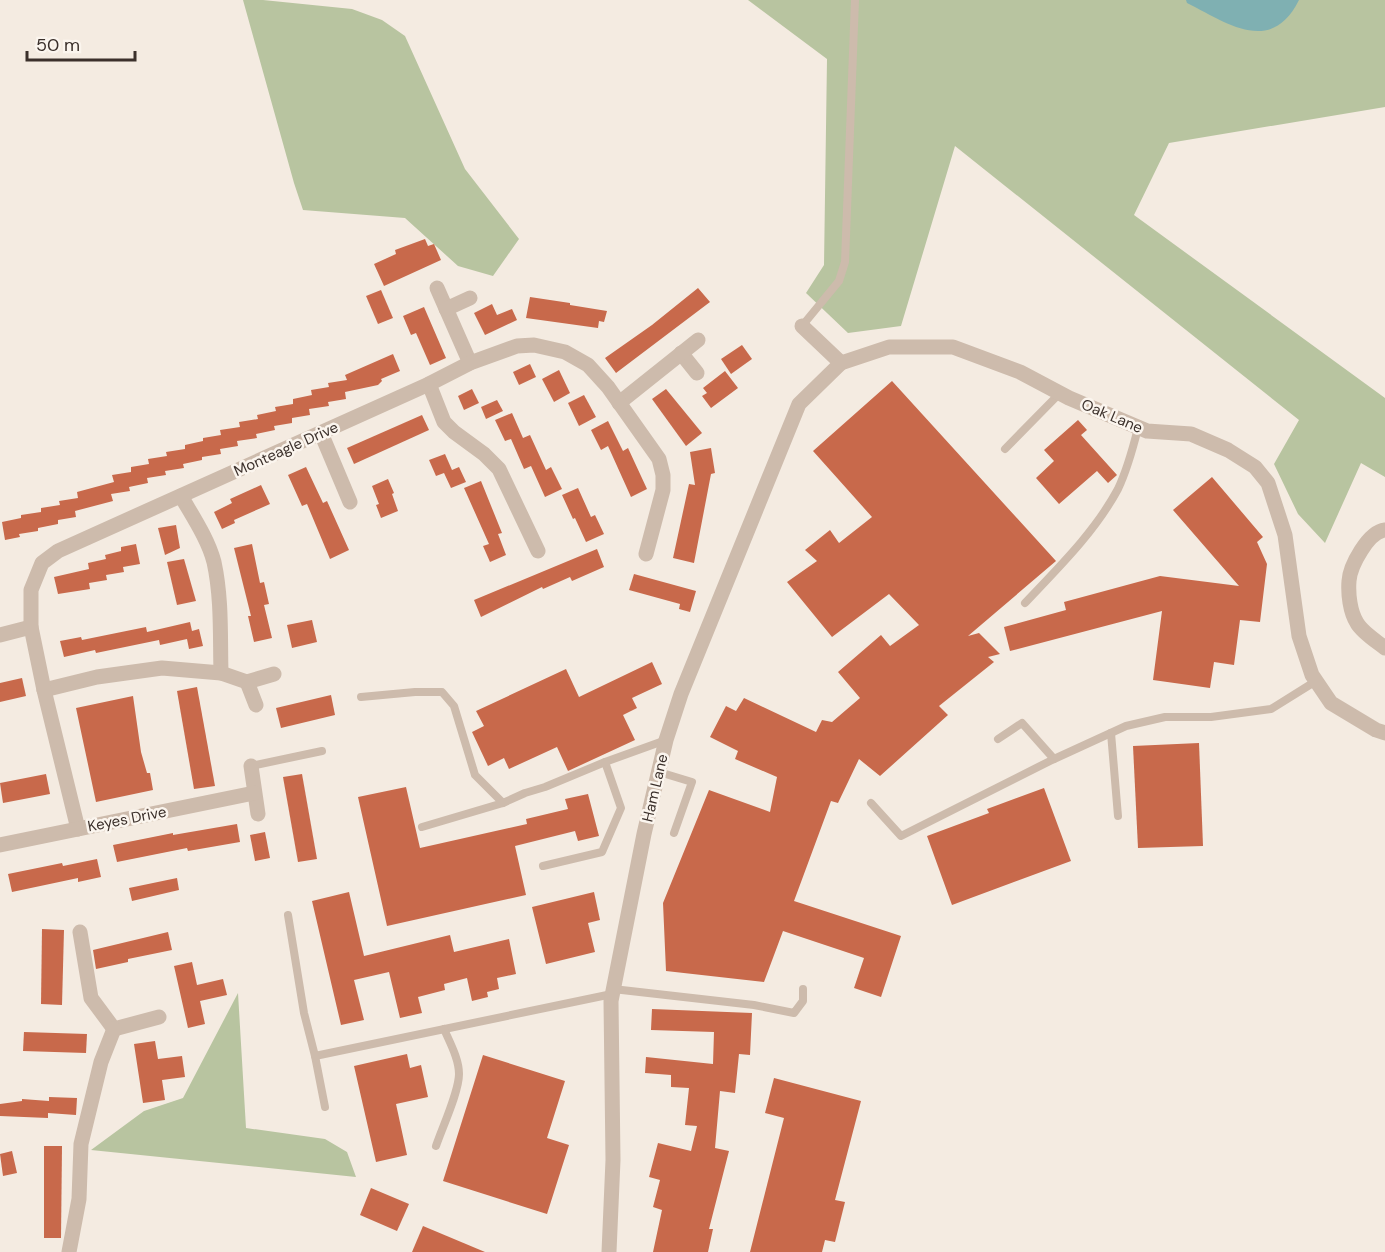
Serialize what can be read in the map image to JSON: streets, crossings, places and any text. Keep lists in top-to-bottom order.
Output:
{
  "streets": {
    "street": [
      "Oak Lane",
      "Monteagle Drive",
      "Ham Lane",
      "Keyes Drive"
    ]
  },
  "crossings": [
    ["Oak Lane", "Ham Lane"],
    ["Monteagle Drive", "Keyes Drive"]
  ],
  "scale_bar": "50 m"
}
